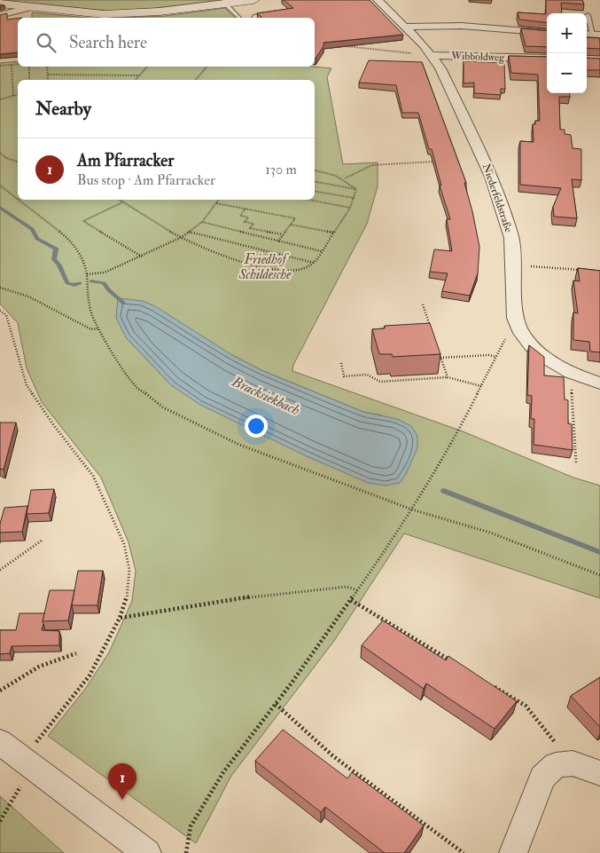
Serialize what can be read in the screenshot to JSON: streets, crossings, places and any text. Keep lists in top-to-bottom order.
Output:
{
  "streets": {
    "street": ["Wibboldweg", "Niederfeldstraße"]
  },
  "crossings": [
    ["Wibboldweg", "Niederfeldstraße"]
  ],
  "water": ["Bracksiekbach"],
  "parks": ["Friedhof Schildesche"],
  "page": {
    "map_buttons": ["+", "−"],
    "search": "Search here",
    "heading": "Nearby",
    "list": [
      {
        "mark": "1",
        "name": "Am Pfarracker",
        "note": "Bus stop · Am Pfarracker",
        "value": "130 m"
      }
    ],
    "pins": "1"
  }
}
